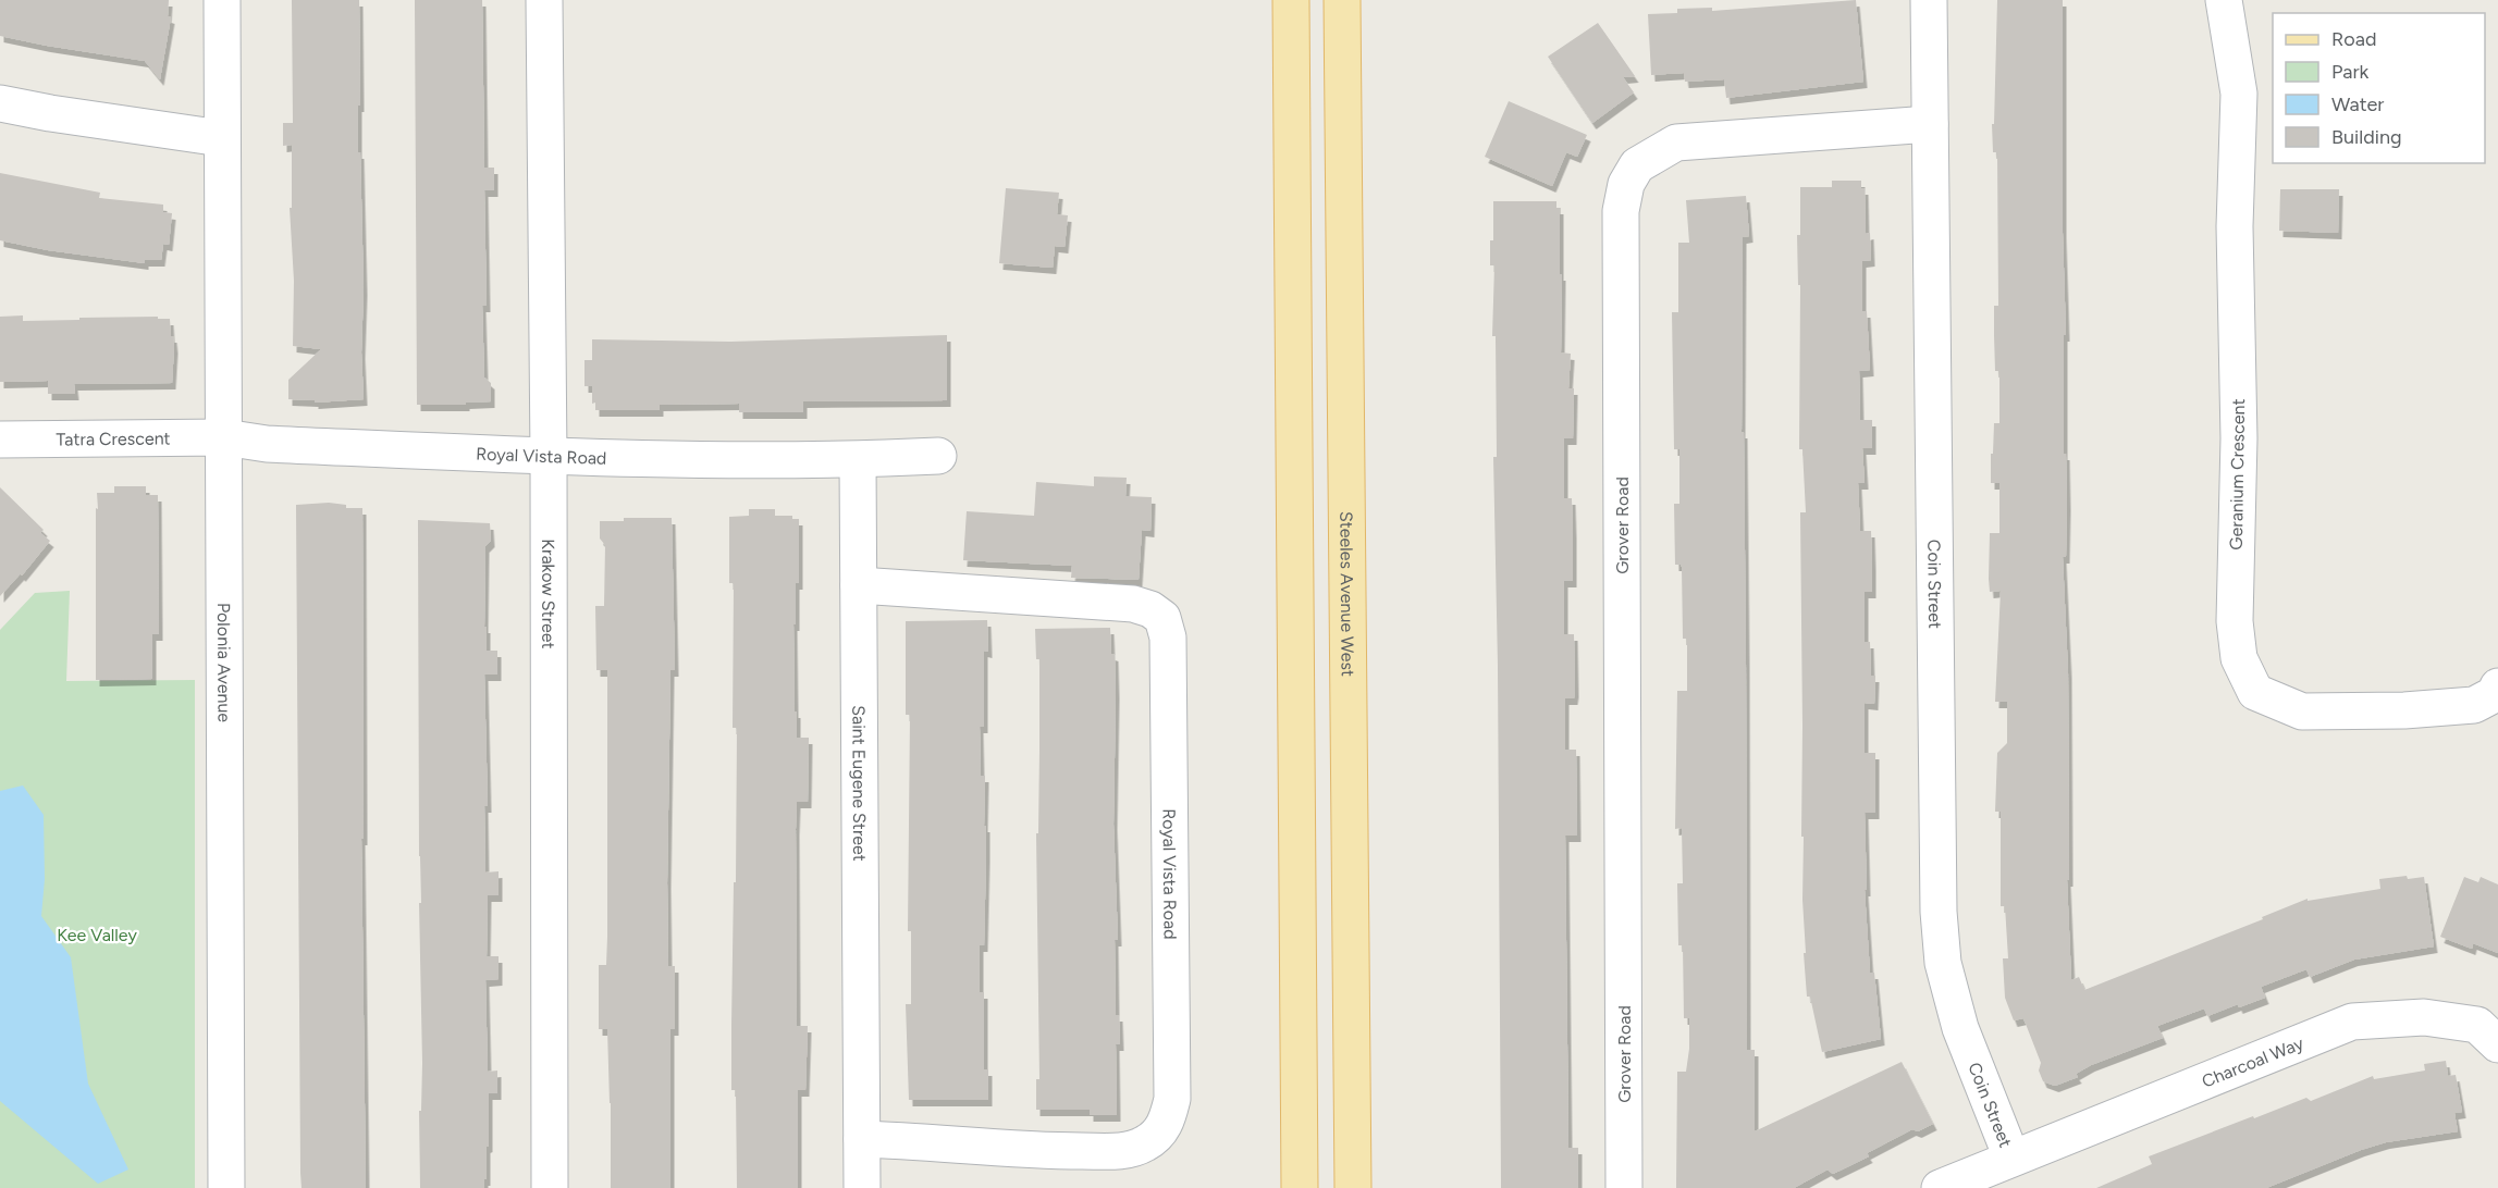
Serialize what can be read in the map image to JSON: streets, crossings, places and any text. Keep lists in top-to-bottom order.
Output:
{
  "streets": {
    "main road": ["Steeles Avenue West"],
    "street": [
      "Tatra Crescent",
      "Royal Vista Road",
      "Geranium Crescent",
      "Grover Road",
      "Coin Street",
      "Krakow Street",
      "Polonia Avenue",
      "Saint Eugene Street",
      "Charcoal Way"
    ]
  },
  "crossings": [
    ["Tatra Crescent", "Royal Vista Road"],
    ["Tatra Crescent", "Polonia Avenue"],
    ["Royal Vista Road", "Krakow Street"],
    ["Royal Vista Road", "Polonia Avenue"],
    ["Royal Vista Road", "Saint Eugene Street"],
    ["Grover Road", "Coin Street"],
    ["Coin Street", "Charcoal Way"]
  ],
  "parks": ["Kee Valley"],
  "legend": [
    "Road",
    "Park",
    "Water",
    "Building"
  ]
}
